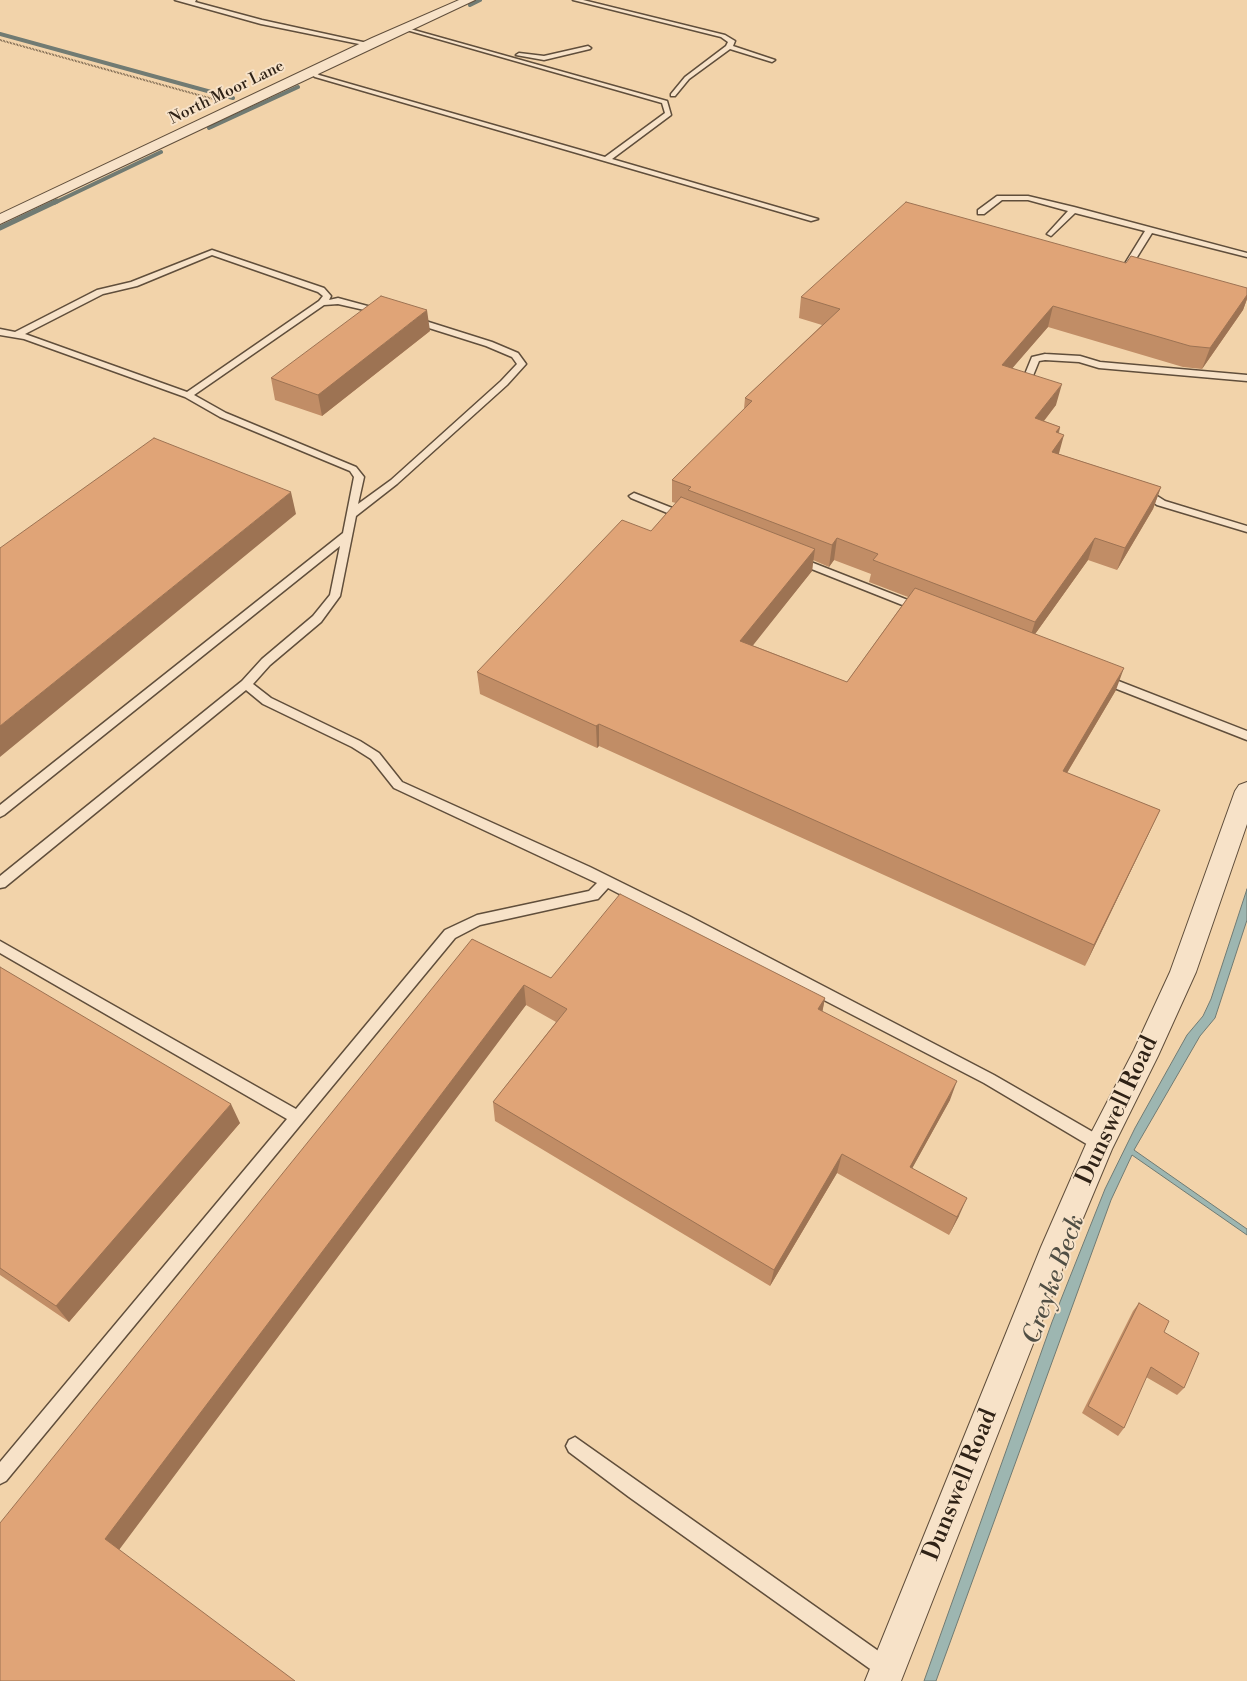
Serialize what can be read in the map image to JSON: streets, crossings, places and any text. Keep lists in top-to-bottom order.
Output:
{
  "streets": {
    "street": ["North Moor Lane", "Dunswell Road"]
  },
  "water": ["Creyke Beck"]
}
